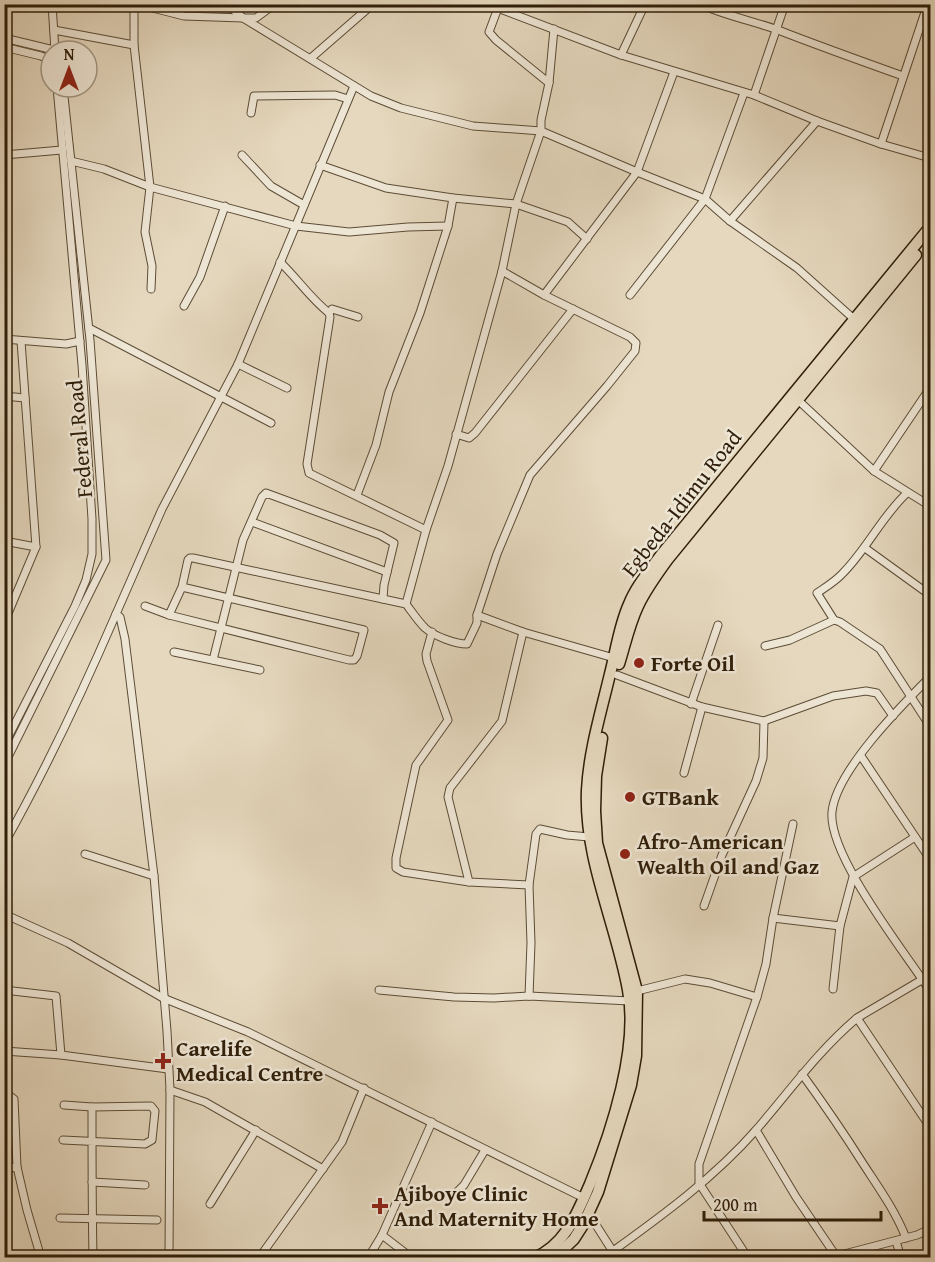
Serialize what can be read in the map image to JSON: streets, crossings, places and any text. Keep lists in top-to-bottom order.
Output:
{
  "streets": {
    "main road": ["Egbeda-Idimu Road"],
    "street": ["Federal Road"]
  },
  "places": {
    "other": ["Forte Oil", "GTBank", "Afro-American Wealth Oil and Gaz"],
    "health": ["Carelife Medical Centre", "Ajiboye Clinic And Maternity Home"]
  },
  "scale_bar": "200 m",
  "north": "top"
}
